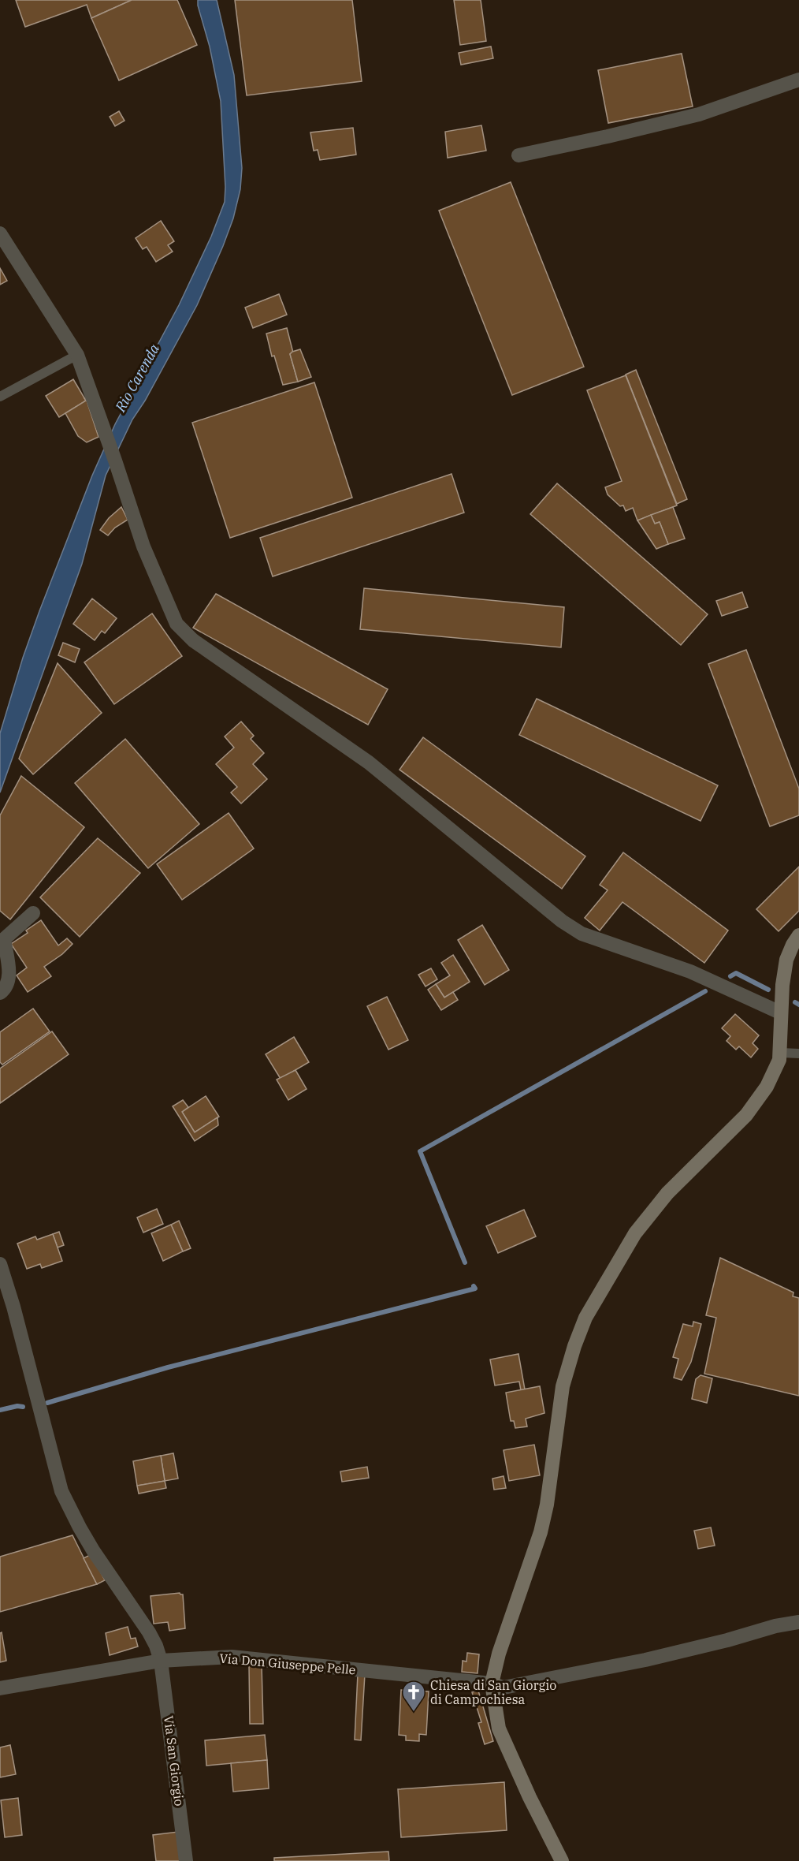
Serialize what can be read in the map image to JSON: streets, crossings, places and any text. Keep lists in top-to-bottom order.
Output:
{
  "streets": {
    "street": ["Via Don Giuseppe Pelle", "Via San Giorgio"]
  },
  "crossings": [
    ["Via Don Giuseppe Pelle", "Via San Giorgio"]
  ],
  "water": ["Rio Carenda"],
  "places": {
    "church": ["Chiesa di San Giorgio di Campochiesa"]
  }
}
